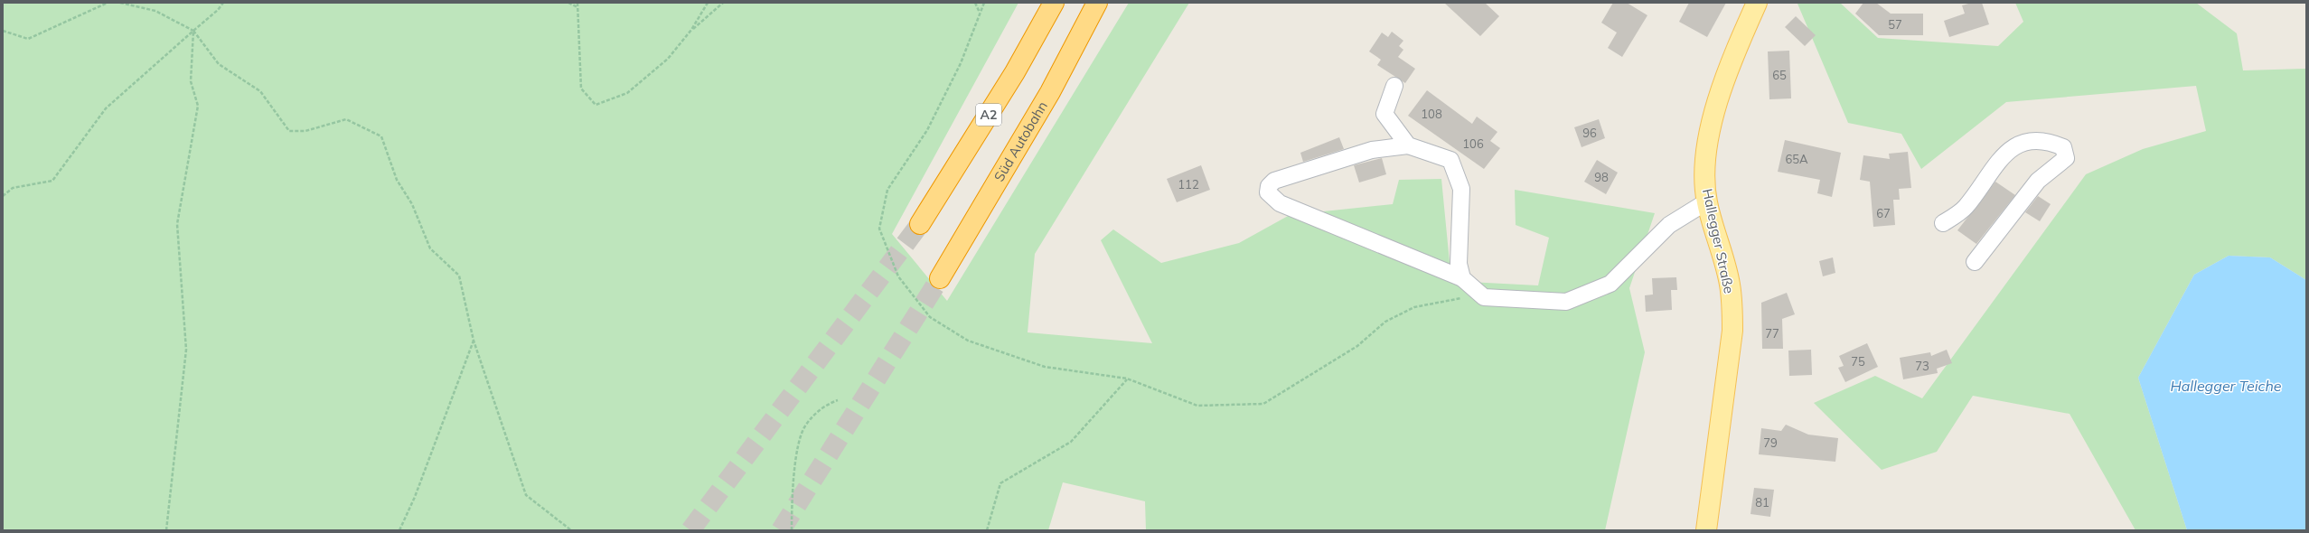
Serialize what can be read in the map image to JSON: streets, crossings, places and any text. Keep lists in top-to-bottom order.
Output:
{
  "streets": {
    "highway": ["A2", "Süd Autobahn"],
    "main road": ["Hallegger Straße"]
  },
  "water": ["Hallegger Teiche"],
  "house_numbers": [
    "57",
    "65",
    "108",
    "96",
    "106",
    "65A",
    "98",
    "112",
    "67",
    "77",
    "75",
    "73",
    "79",
    "81"
  ]
}
